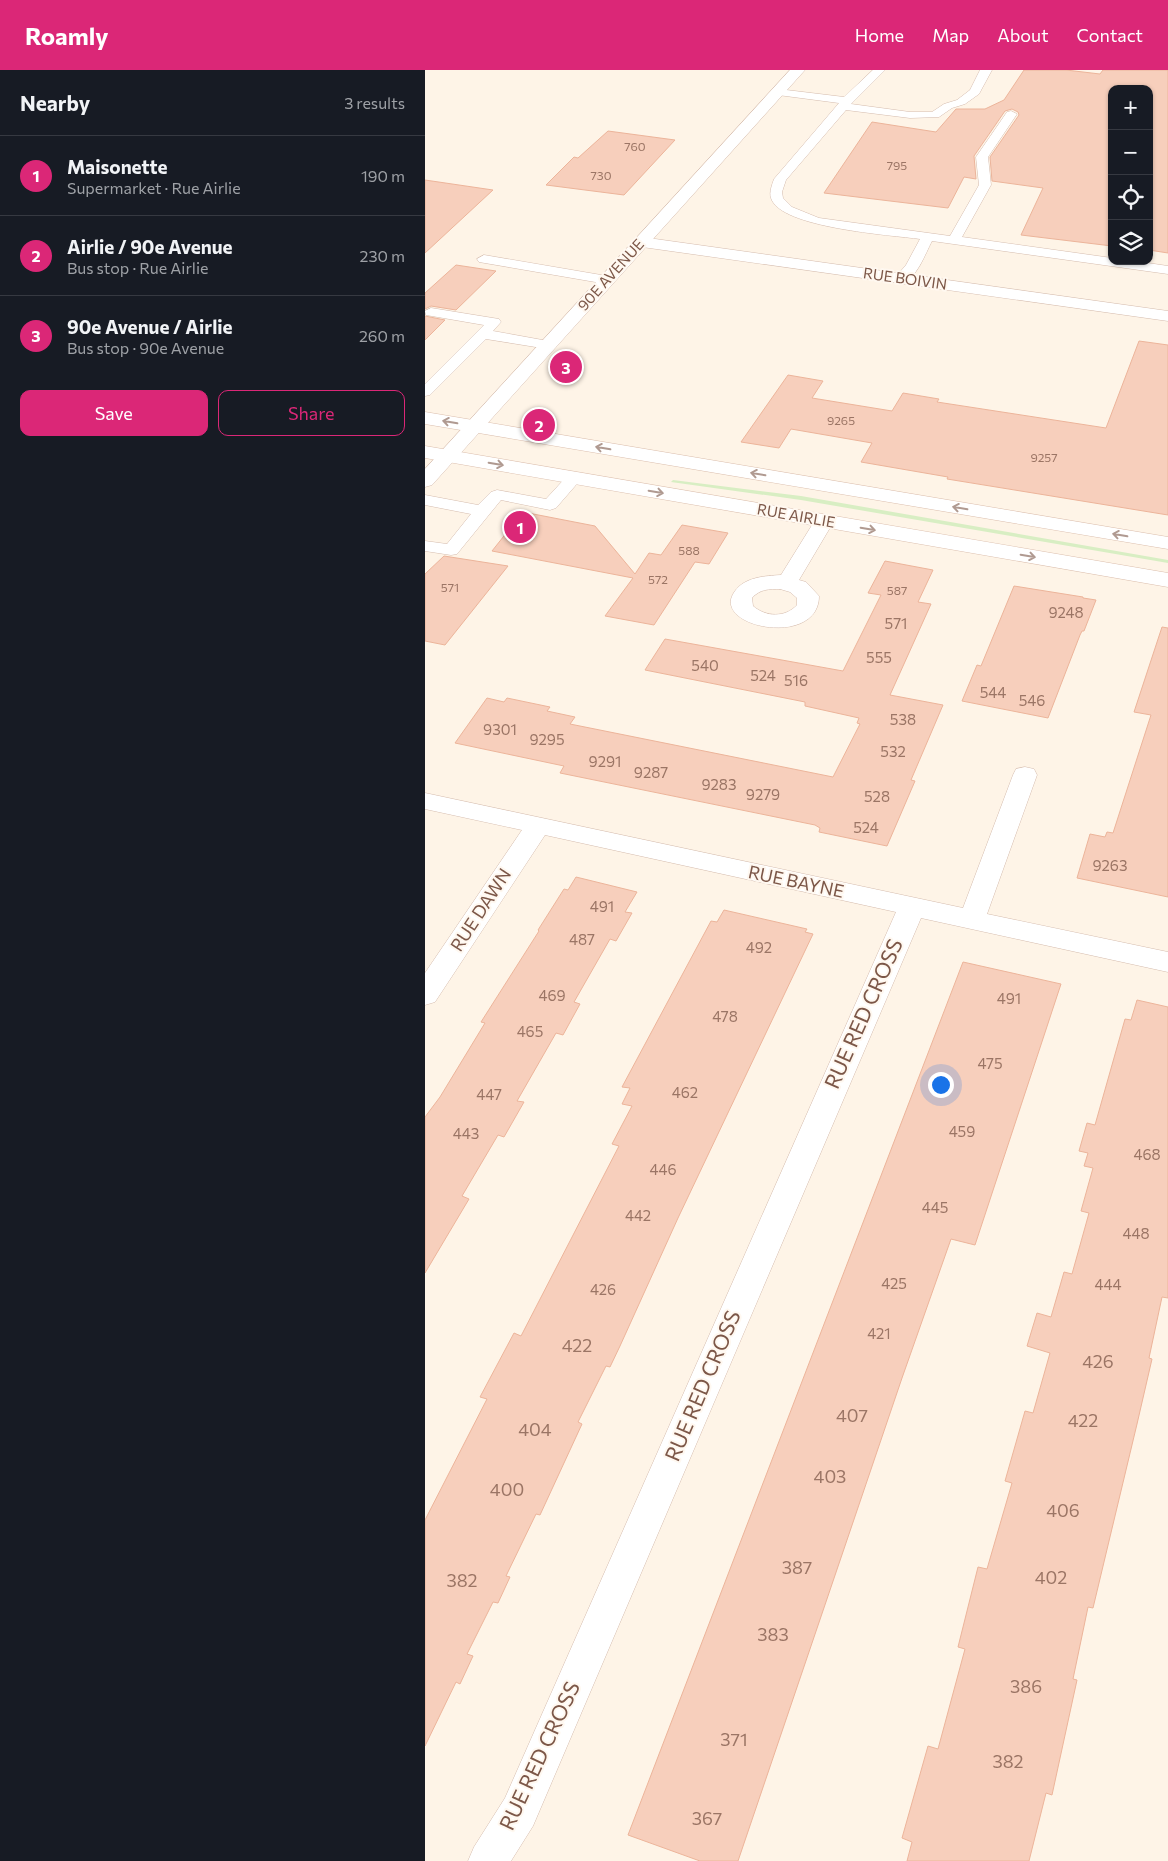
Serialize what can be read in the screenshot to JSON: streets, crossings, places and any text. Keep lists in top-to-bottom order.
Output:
{
  "streets": {
    "street": [
      "90E AVENUE",
      "RUE BOIVIN",
      "RUE AIRLIE",
      "RUE BAYNE",
      "RUE DAWN",
      "RUE RED CROSS"
    ]
  },
  "crossings": [
    ["90E AVENUE", "RUE BOIVIN"],
    ["90E AVENUE", "RUE AIRLIE"],
    ["RUE BAYNE", "RUE DAWN"],
    ["RUE BAYNE", "RUE RED CROSS"]
  ],
  "house_numbers": [
    "760",
    "795",
    "730",
    "9265",
    "9257",
    "588",
    "572",
    "571",
    "587",
    "9248",
    "571",
    "555",
    "540",
    "524",
    "516",
    "544",
    "546",
    "538",
    "9301",
    "9295",
    "532",
    "9291",
    "9287",
    "9283",
    "9279",
    "528",
    "524",
    "9263",
    "491",
    "487",
    "492",
    "469",
    "491",
    "478",
    "465",
    "475",
    "462",
    "447",
    "459",
    "443",
    "468",
    "446",
    "445",
    "442",
    "448",
    "425",
    "444",
    "426",
    "421",
    "422",
    "426",
    "407",
    "422",
    "404",
    "403",
    "400",
    "406",
    "387",
    "402",
    "382",
    "383",
    "386",
    "371",
    "382",
    "367"
  ],
  "page": {
    "header": "Roamly",
    "nav": [
      "Home",
      "Map",
      "About",
      "Contact"
    ],
    "heading": ["Nearby", "3 results"],
    "map_buttons": ["+", "−"],
    "list": [
      {
        "mark": "1",
        "name": "Maisonette",
        "note": "Supermarket · Rue Airlie",
        "value": "190 m"
      },
      {
        "mark": "2",
        "name": "Airlie / 90e Avenue",
        "note": "Bus stop · Rue Airlie",
        "value": "230 m"
      },
      {
        "mark": "3",
        "name": "90e Avenue / Airlie",
        "note": "Bus stop · 90e Avenue",
        "value": "260 m"
      }
    ],
    "pins": ["3", "2", "1"],
    "buttons": ["Save", "Share"]
  }
}
